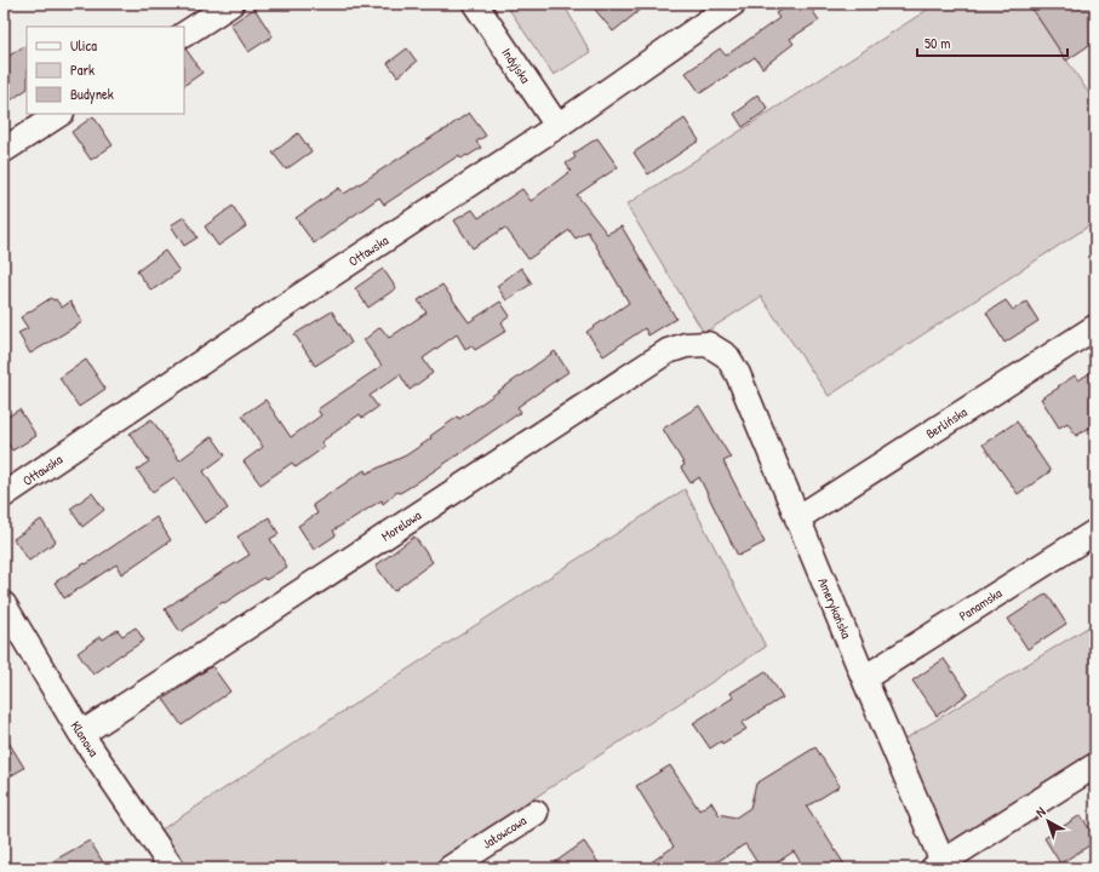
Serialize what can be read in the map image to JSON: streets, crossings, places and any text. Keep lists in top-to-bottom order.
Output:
{
  "streets": {
    "street": [
      "Indyjska",
      "Ottawska",
      "Berlińska",
      "Morelowa",
      "Panamska",
      "Amerykańska",
      "Klonowa",
      "Jałowcowa"
    ]
  },
  "crossings": [
    ["Indyjska", "Ottawska"],
    ["Berlińska", "Amerykańska"],
    ["Morelowa", "Amerykańska"],
    ["Morelowa", "Klonowa"],
    ["Panamska", "Amerykańska"]
  ],
  "legend": ["Ulica", "Park", "Budynek"],
  "scale_bar": "50 m",
  "north": "top left"
}
